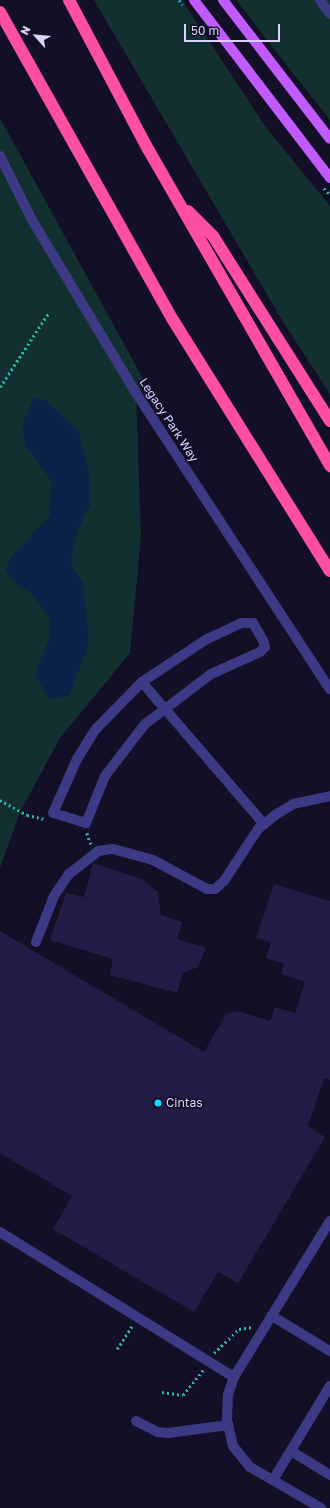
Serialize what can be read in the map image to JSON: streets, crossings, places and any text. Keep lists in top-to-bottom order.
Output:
{
  "streets": {
    "lane": ["Legacy Park Way"]
  },
  "places": ["Cintas"],
  "scale_bar": "50 m",
  "north": "top left"
}
